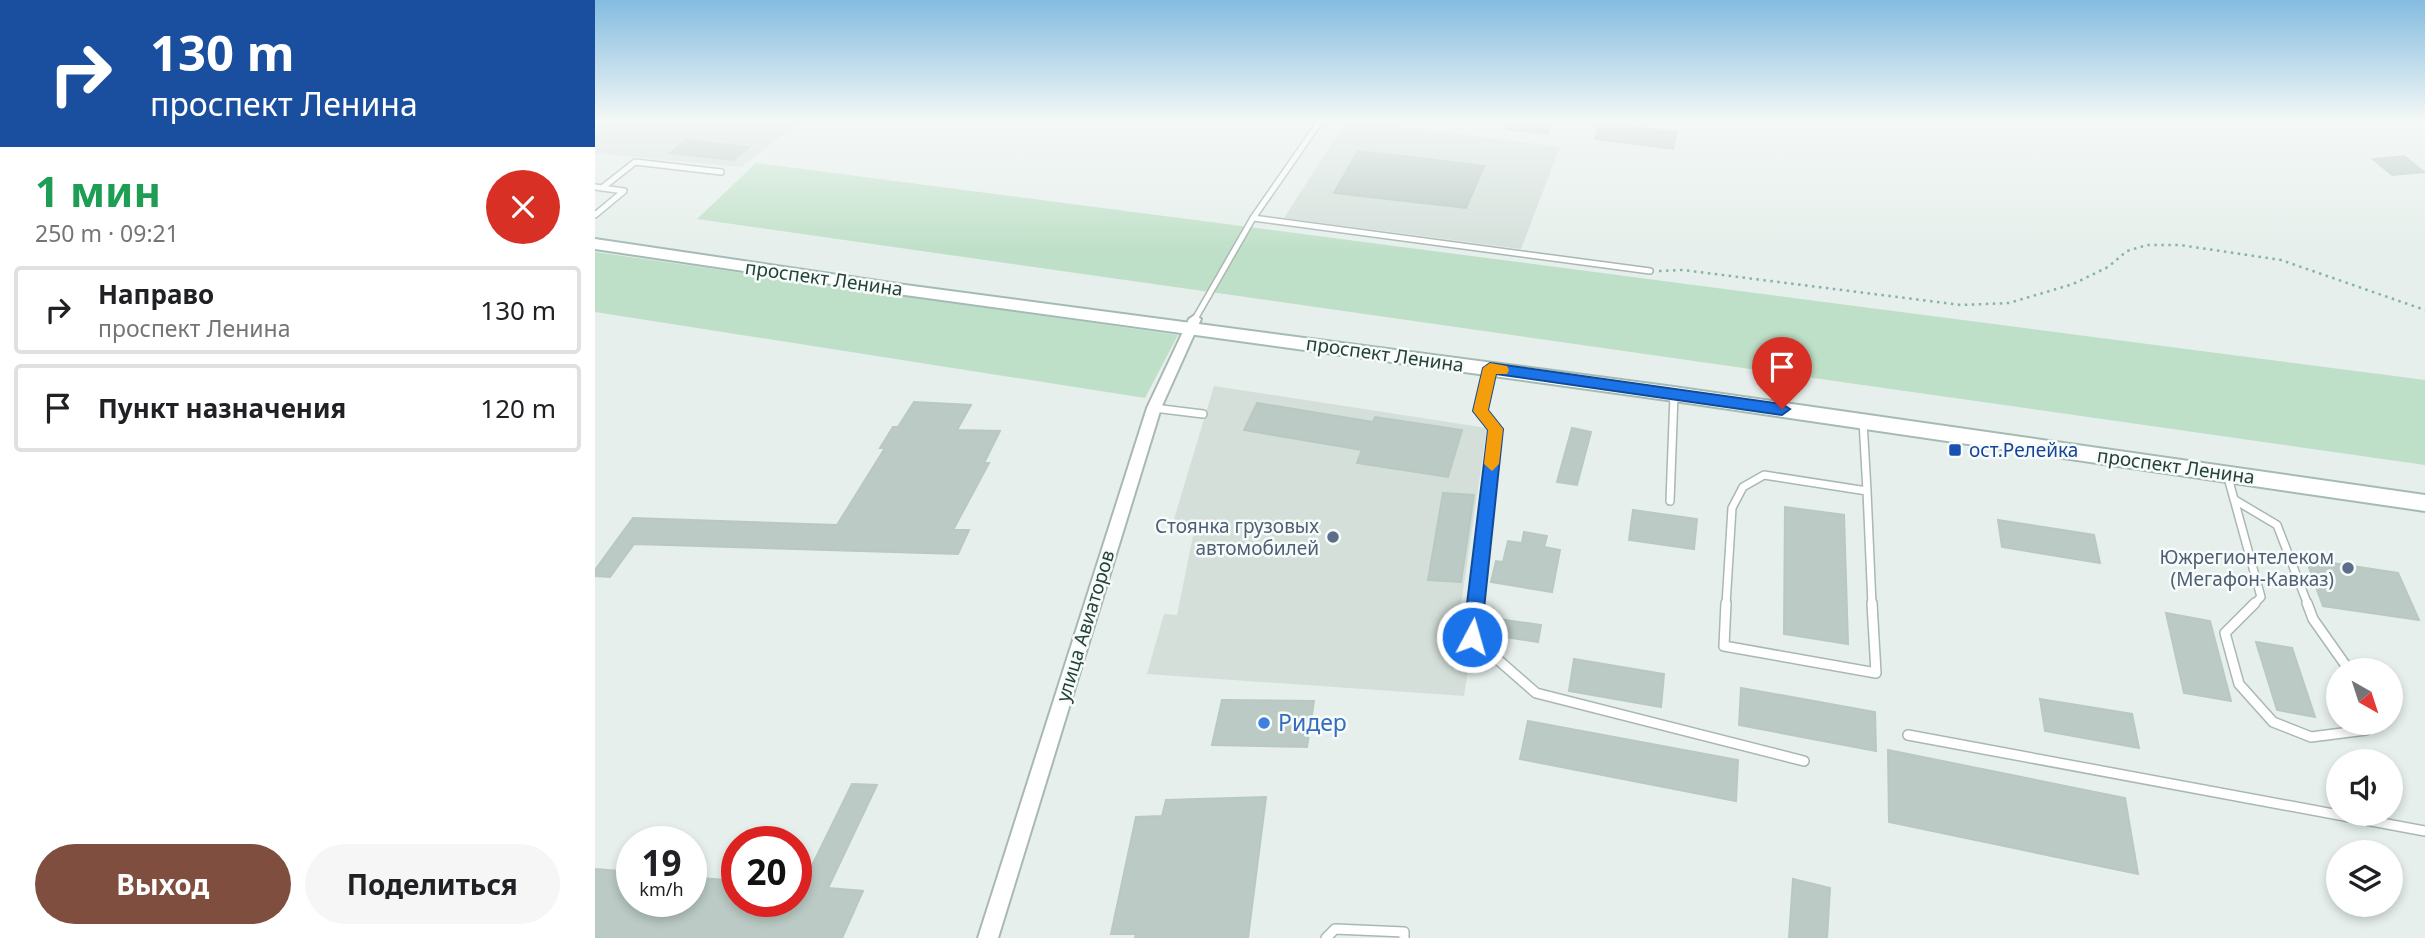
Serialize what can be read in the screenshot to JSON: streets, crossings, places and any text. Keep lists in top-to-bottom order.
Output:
{
  "streets": {
    "main road": ["проспект Ленина"],
    "street": ["улица Авиаторов"]
  },
  "crossings": [
    ["проспект Ленина", "улица Авиаторов"]
  ],
  "places": {
    "transit": ["ост.Релейка"],
    "other": ["Стоянка грузовых автомобилей", "Южрегионтелеком (Мегафон-Кавказ)", "Ридер"]
  },
  "north": "bottom right",
  "page": {
    "turn": ["130 m", "проспект Ленина"],
    "heading": ["1 мин", "250 m · 09:21"],
    "list": [
      {
        "name": "Направо",
        "note": "проспект Ленина",
        "value": "130 m"
      },
      {
        "name": "Пункт назначения",
        "value": "120 m"
      }
    ],
    "speed": "19 km/h",
    "limit": "20",
    "buttons": ["Выход", "Поделиться"]
  }
}
